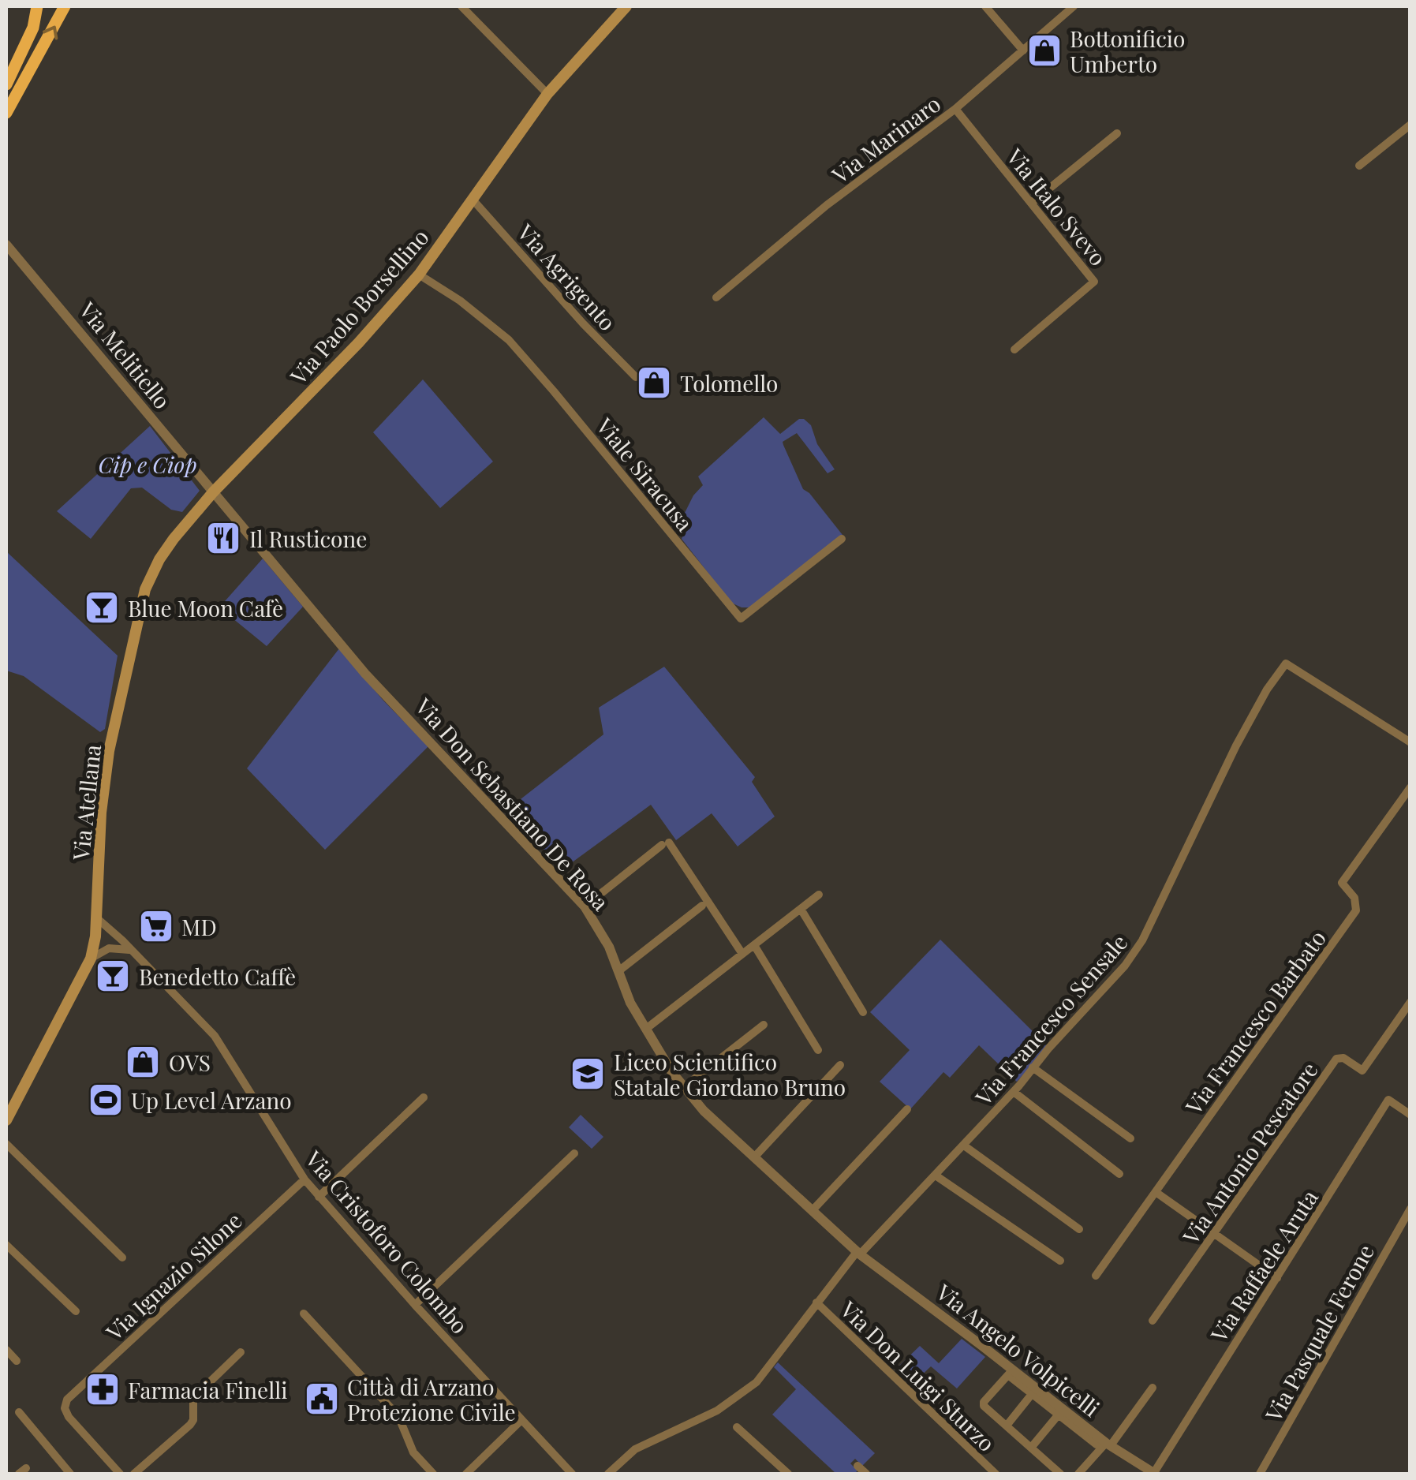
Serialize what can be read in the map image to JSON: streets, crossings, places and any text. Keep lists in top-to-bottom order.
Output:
{
  "streets": {
    "main road": ["Via Paolo Borsellino", "Via Atellana"],
    "street": [
      "Via Marinaro",
      "Via Italo Svevo",
      "Via Agrigento",
      "Via Melitiello",
      "Viale Siracusa",
      "Via Don Sebastiano De Rosa",
      "Via Francesco Sensale",
      "Via Francesco Barbato",
      "Via Antonio Pescatore",
      "Via Cristoforo Colombo",
      "Via Raffaele Aruta",
      "Via Ignazio Silone",
      "Via Pasquale Ferone",
      "Via Angelo Volpicelli",
      "Via Don Luigi Sturzo"
    ]
  },
  "crossings": [
    ["Via Marinaro", "Via Italo Svevo"],
    ["Via Agrigento", "Via Paolo Borsellino"],
    ["Via Paolo Borsellino", "Via Melitiello"],
    ["Via Paolo Borsellino", "Viale Siracusa"],
    ["Via Paolo Borsellino", "Via Atellana"],
    ["Via Paolo Borsellino", "Via Don Sebastiano De Rosa"],
    ["Via Melitiello", "Via Atellana"],
    ["Via Melitiello", "Via Don Sebastiano De Rosa"],
    ["Via Atellana", "Via Don Sebastiano De Rosa"],
    ["Via Atellana", "Via Cristoforo Colombo"],
    ["Via Don Sebastiano De Rosa", "Via Francesco Sensale"],
    ["Via Don Sebastiano De Rosa", "Via Angelo Volpicelli"],
    ["Via Francesco Sensale", "Via Angelo Volpicelli"],
    ["Via Francesco Sensale", "Via Don Luigi Sturzo"],
    ["Via Cristoforo Colombo", "Via Ignazio Silone"],
    ["Via Raffaele Aruta", "Via Angelo Volpicelli"]
  ],
  "parks": ["Cip e Ciop"],
  "places": {
    "shop": ["Bottonificio Umberto", "Tolomello", "OVS"],
    "restaurant": ["Il Rusticone"],
    "bar": ["Blue Moon Cafè", "Benedetto Caffè"],
    "supermarket": ["MD"],
    "school or university": ["Liceo Scientifico Statale Giordano Bruno"],
    "sports": ["Up Level Arzano"],
    "pharmacy": ["Farmacia Finelli"],
    "public building": ["Città di Arzano Protezione Civile"]
  }
}
